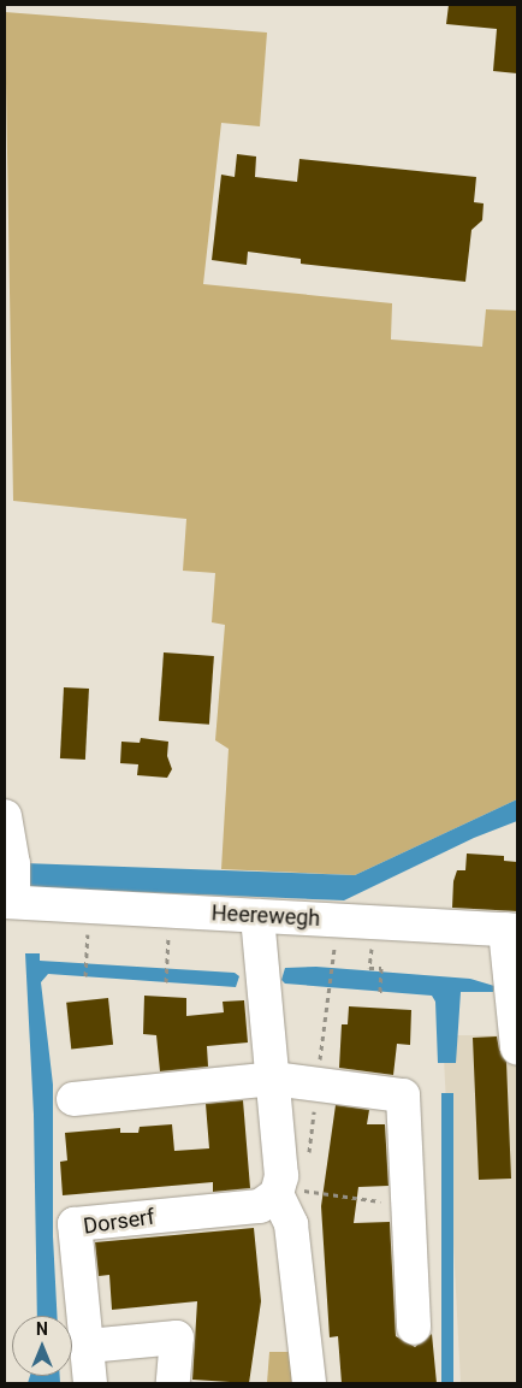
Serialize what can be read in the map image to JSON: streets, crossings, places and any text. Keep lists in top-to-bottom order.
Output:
{
  "streets": {
    "street": ["Heerewegh", "Dorserf"]
  },
  "north": "top"
}
